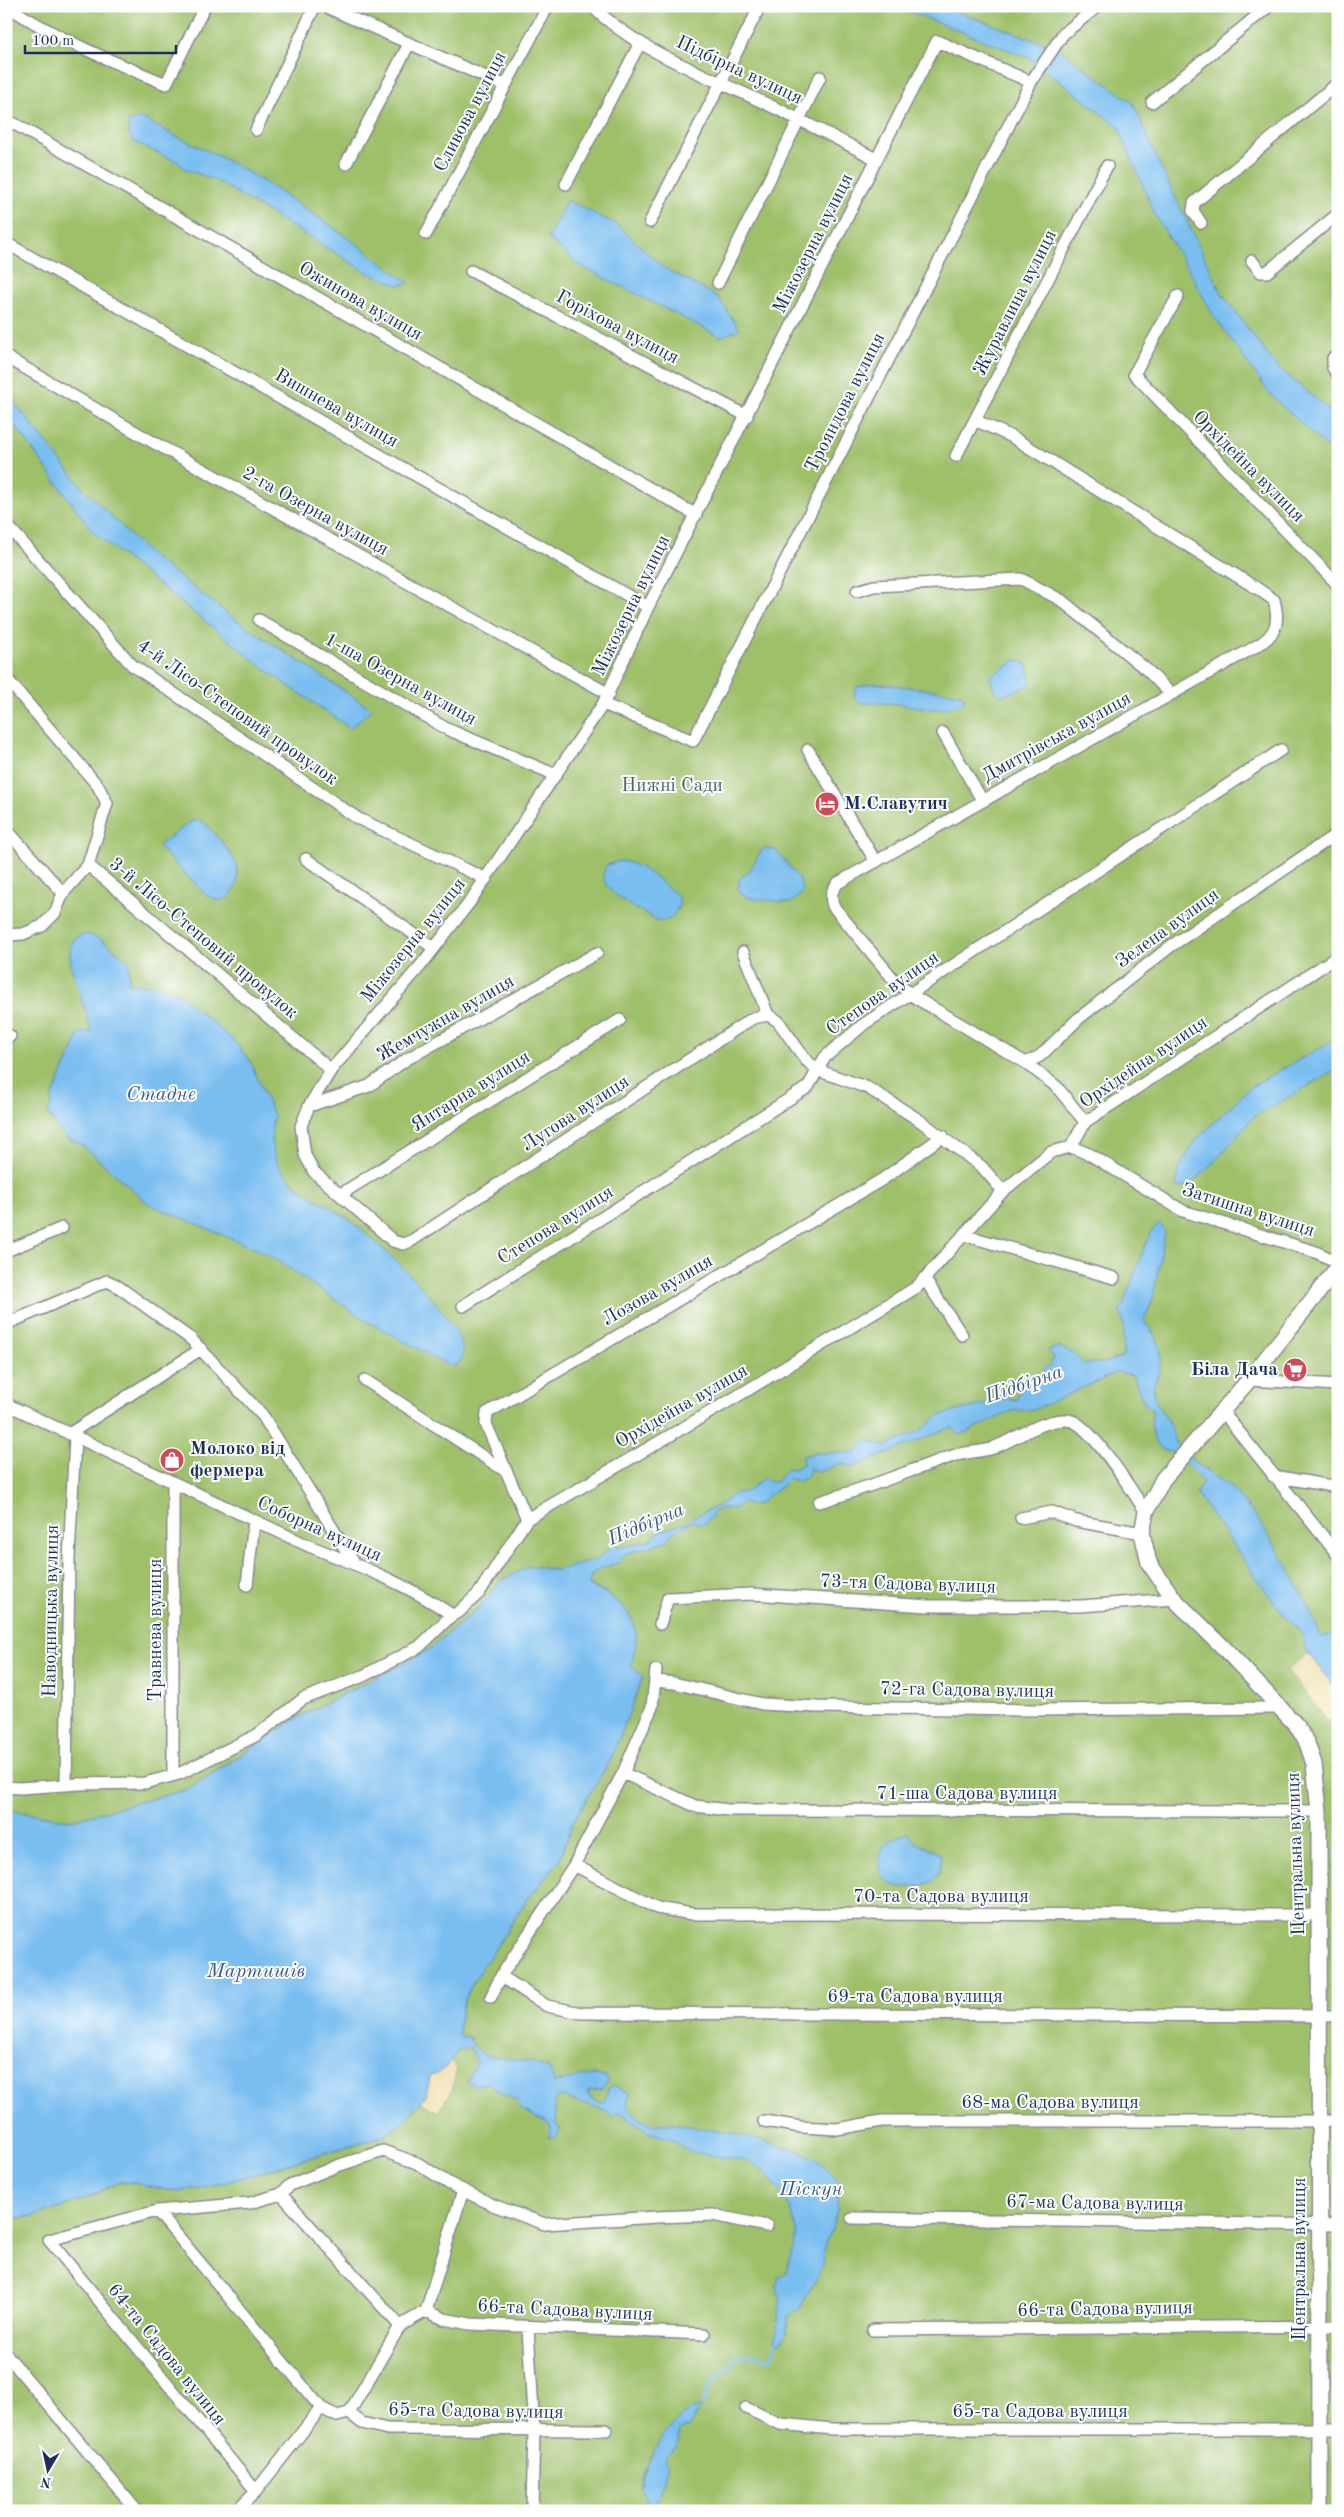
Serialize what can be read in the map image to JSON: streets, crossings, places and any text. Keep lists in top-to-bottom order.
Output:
{
  "streets": {
    "street": [
      "Підбірна вулиця",
      "Сливова вулиця",
      "Міжозерна вулиця",
      "Ожинова вулиця",
      "Журавлина вулиця",
      "Горіхова вулиця",
      "Трояндова вулиця",
      "Вишнева вулиця",
      "Орхідейна вулиця",
      "2-га Озерна вулиця",
      "1-ша Озерна вулиця",
      "4-й Лісо-Степовий провулок",
      "Дмитрівська вулиця",
      "Зелена вулиця",
      "3-й Лісо-Степовий провулок",
      "Степова вулиця",
      "Жемчужна вулиця",
      "Янтарна вулиця",
      "Лугова вулиця",
      "Затишна вулиця",
      "Лозова вулиця",
      "Соборна вулиця",
      "73-тя Садова вулиця",
      "Наводницька вулиця",
      "Травнева вулиця",
      "72-га Садова вулиця",
      "71-ша Садова вулиця",
      "Центральна вулиця",
      "70-та Садова вулиця",
      "69-та Садова вулиця",
      "68-ма Садова вулиця",
      "67-ма Садова вулиця",
      "66-та Садова вулиця",
      "64-та Садова вулиця",
      "65-та Садова вулиця"
    ]
  },
  "crossings": [
    ["Підбірна вулиця", "Міжозерна вулиця"],
    ["Міжозерна вулиця", "Ожинова вулиця"],
    ["Міжозерна вулиця", "Горіхова вулиця"],
    ["Міжозерна вулиця", "Трояндова вулиця"],
    ["Міжозерна вулиця", "Вишнева вулиця"],
    ["Міжозерна вулиця", "2-га Озерна вулиця"],
    ["Міжозерна вулиця", "1-ша Озерна вулиця"],
    ["Міжозерна вулиця", "4-й Лісо-Степовий провулок"],
    ["Міжозерна вулиця", "3-й Лісо-Степовий провулок"],
    ["Міжозерна вулиця", "Жемчужна вулиця"],
    ["Міжозерна вулиця", "Янтарна вулиця"],
    ["Міжозерна вулиця", "Лугова вулиця"],
    ["Журавлина вулиця", "Дмитрівська вулиця"],
    ["Орхідейна вулиця", "Дмитрівська вулиця"],
    ["Орхідейна вулиця", "Затишна вулиця"],
    ["Орхідейна вулиця", "Лозова вулиця"],
    ["Орхідейна вулиця", "Соборна вулиця"],
    ["Орхідейна вулиця", "Наводницька вулиця"],
    ["Орхідейна вулиця", "Травнева вулиця"],
    ["Дмитрівська вулиця", "Зелена вулиця"],
    ["Дмитрівська вулиця", "Степова вулиця"],
    ["Янтарна вулиця", "Лугова вулиця"],
    ["Соборна вулиця", "Наводницька вулиця"],
    ["Соборна вулиця", "Травнева вулиця"],
    ["73-тя Садова вулиця", "Центральна вулиця"],
    ["72-га Садова вулиця", "71-ша Садова вулиця"],
    ["72-га Садова вулиця", "Центральна вулиця"],
    ["71-ша Садова вулиця", "Центральна вулиця"],
    ["Центральна вулиця", "70-та Садова вулиця"],
    ["Центральна вулиця", "69-та Садова вулиця"],
    ["Центральна вулиця", "68-ма Садова вулиця"],
    ["Центральна вулиця", "67-ма Садова вулиця"],
    ["Центральна вулиця", "66-та Садова вулиця"],
    ["Центральна вулиця", "65-та Садова вулиця"]
  ],
  "water": [
    "Стадне",
    "Підбірна",
    "Мартишів",
    "Піскун"
  ],
  "parks": ["Нижні Сади"],
  "places": {
    "hotel": ["М.Славутич"],
    "supermarket": ["Біла Дача"],
    "shop": ["Молоко від фермера"]
  },
  "scale_bar": "100 m",
  "north": "bottom"
}
